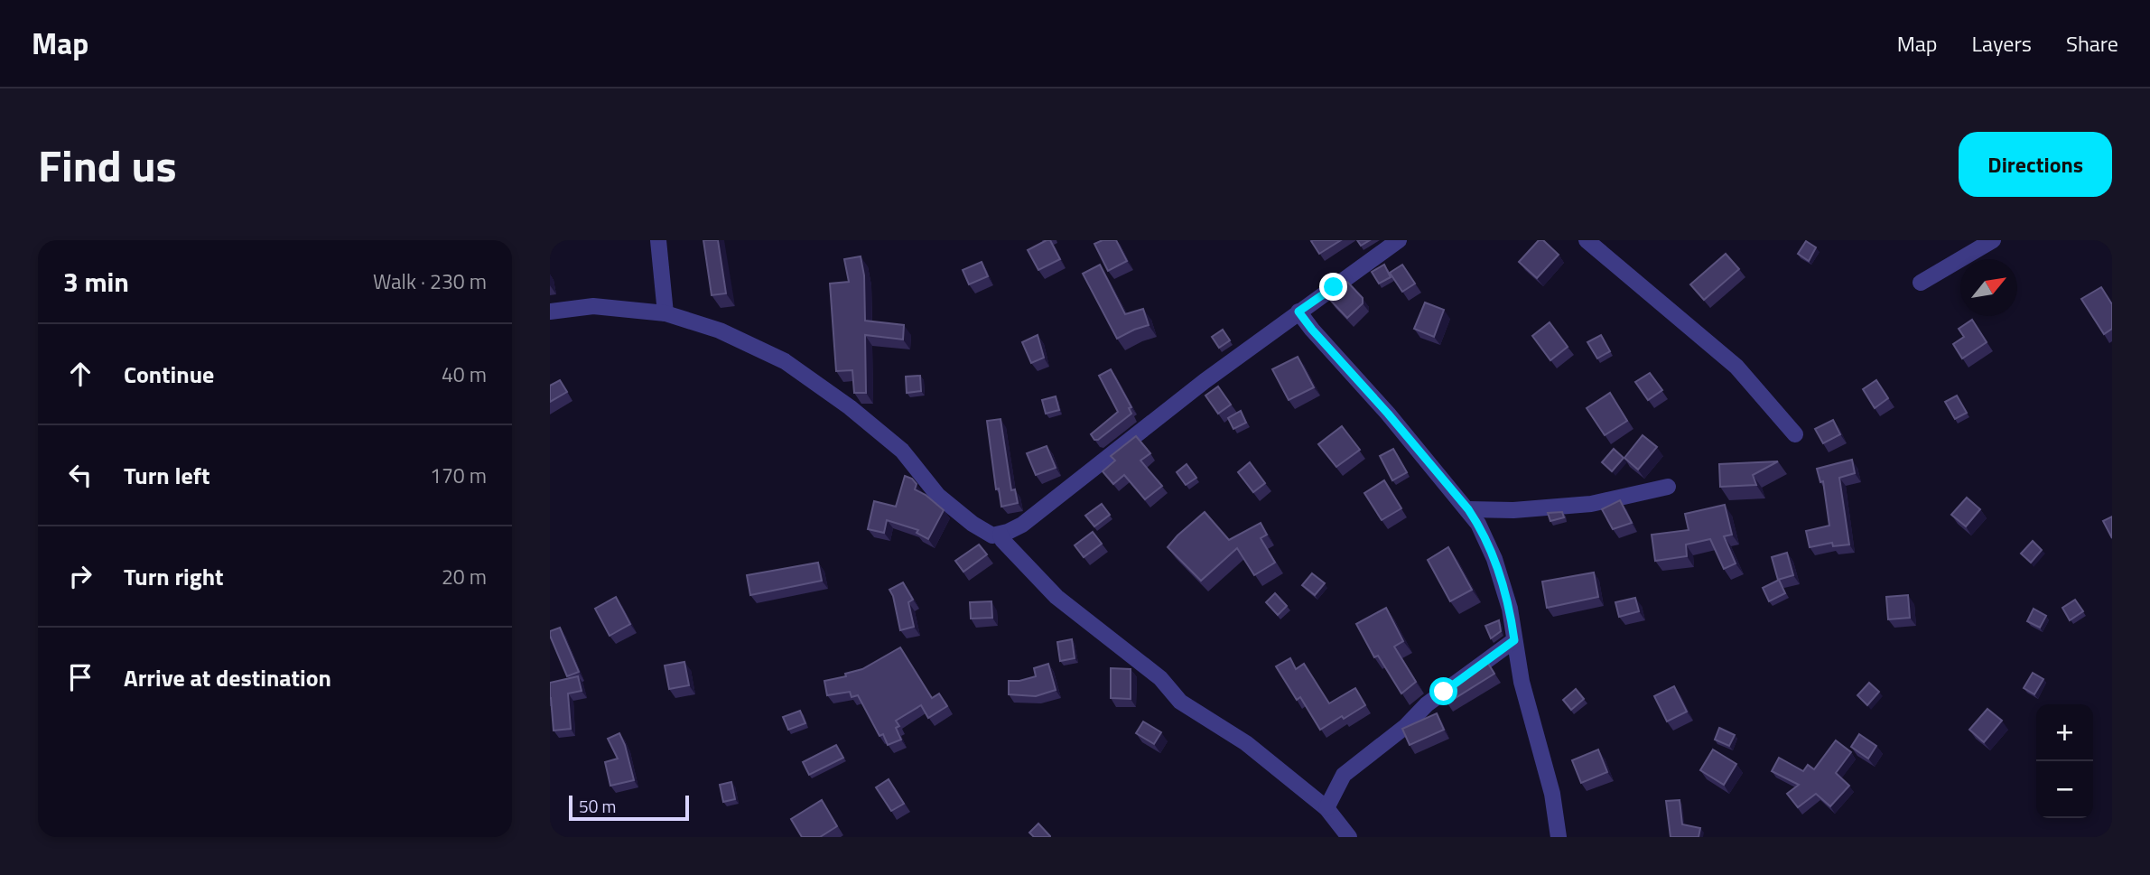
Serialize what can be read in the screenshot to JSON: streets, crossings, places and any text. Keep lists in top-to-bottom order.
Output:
{
  "scale_bar": "50 m",
  "north": "top right",
  "page": {
    "header": "Map",
    "nav": ["Map", "Layers", "Share"],
    "title": "Find us",
    "buttons": "Directions",
    "heading": ["3 min", "Walk · 230 m"],
    "list": [
      ["Continue", "40 m"],
      ["Turn left", "170 m"],
      ["Turn right", "20 m"],
      "Arrive at destination"
    ],
    "map_buttons": ["+", "−"],
    "scale": "50 m"
  }
}
